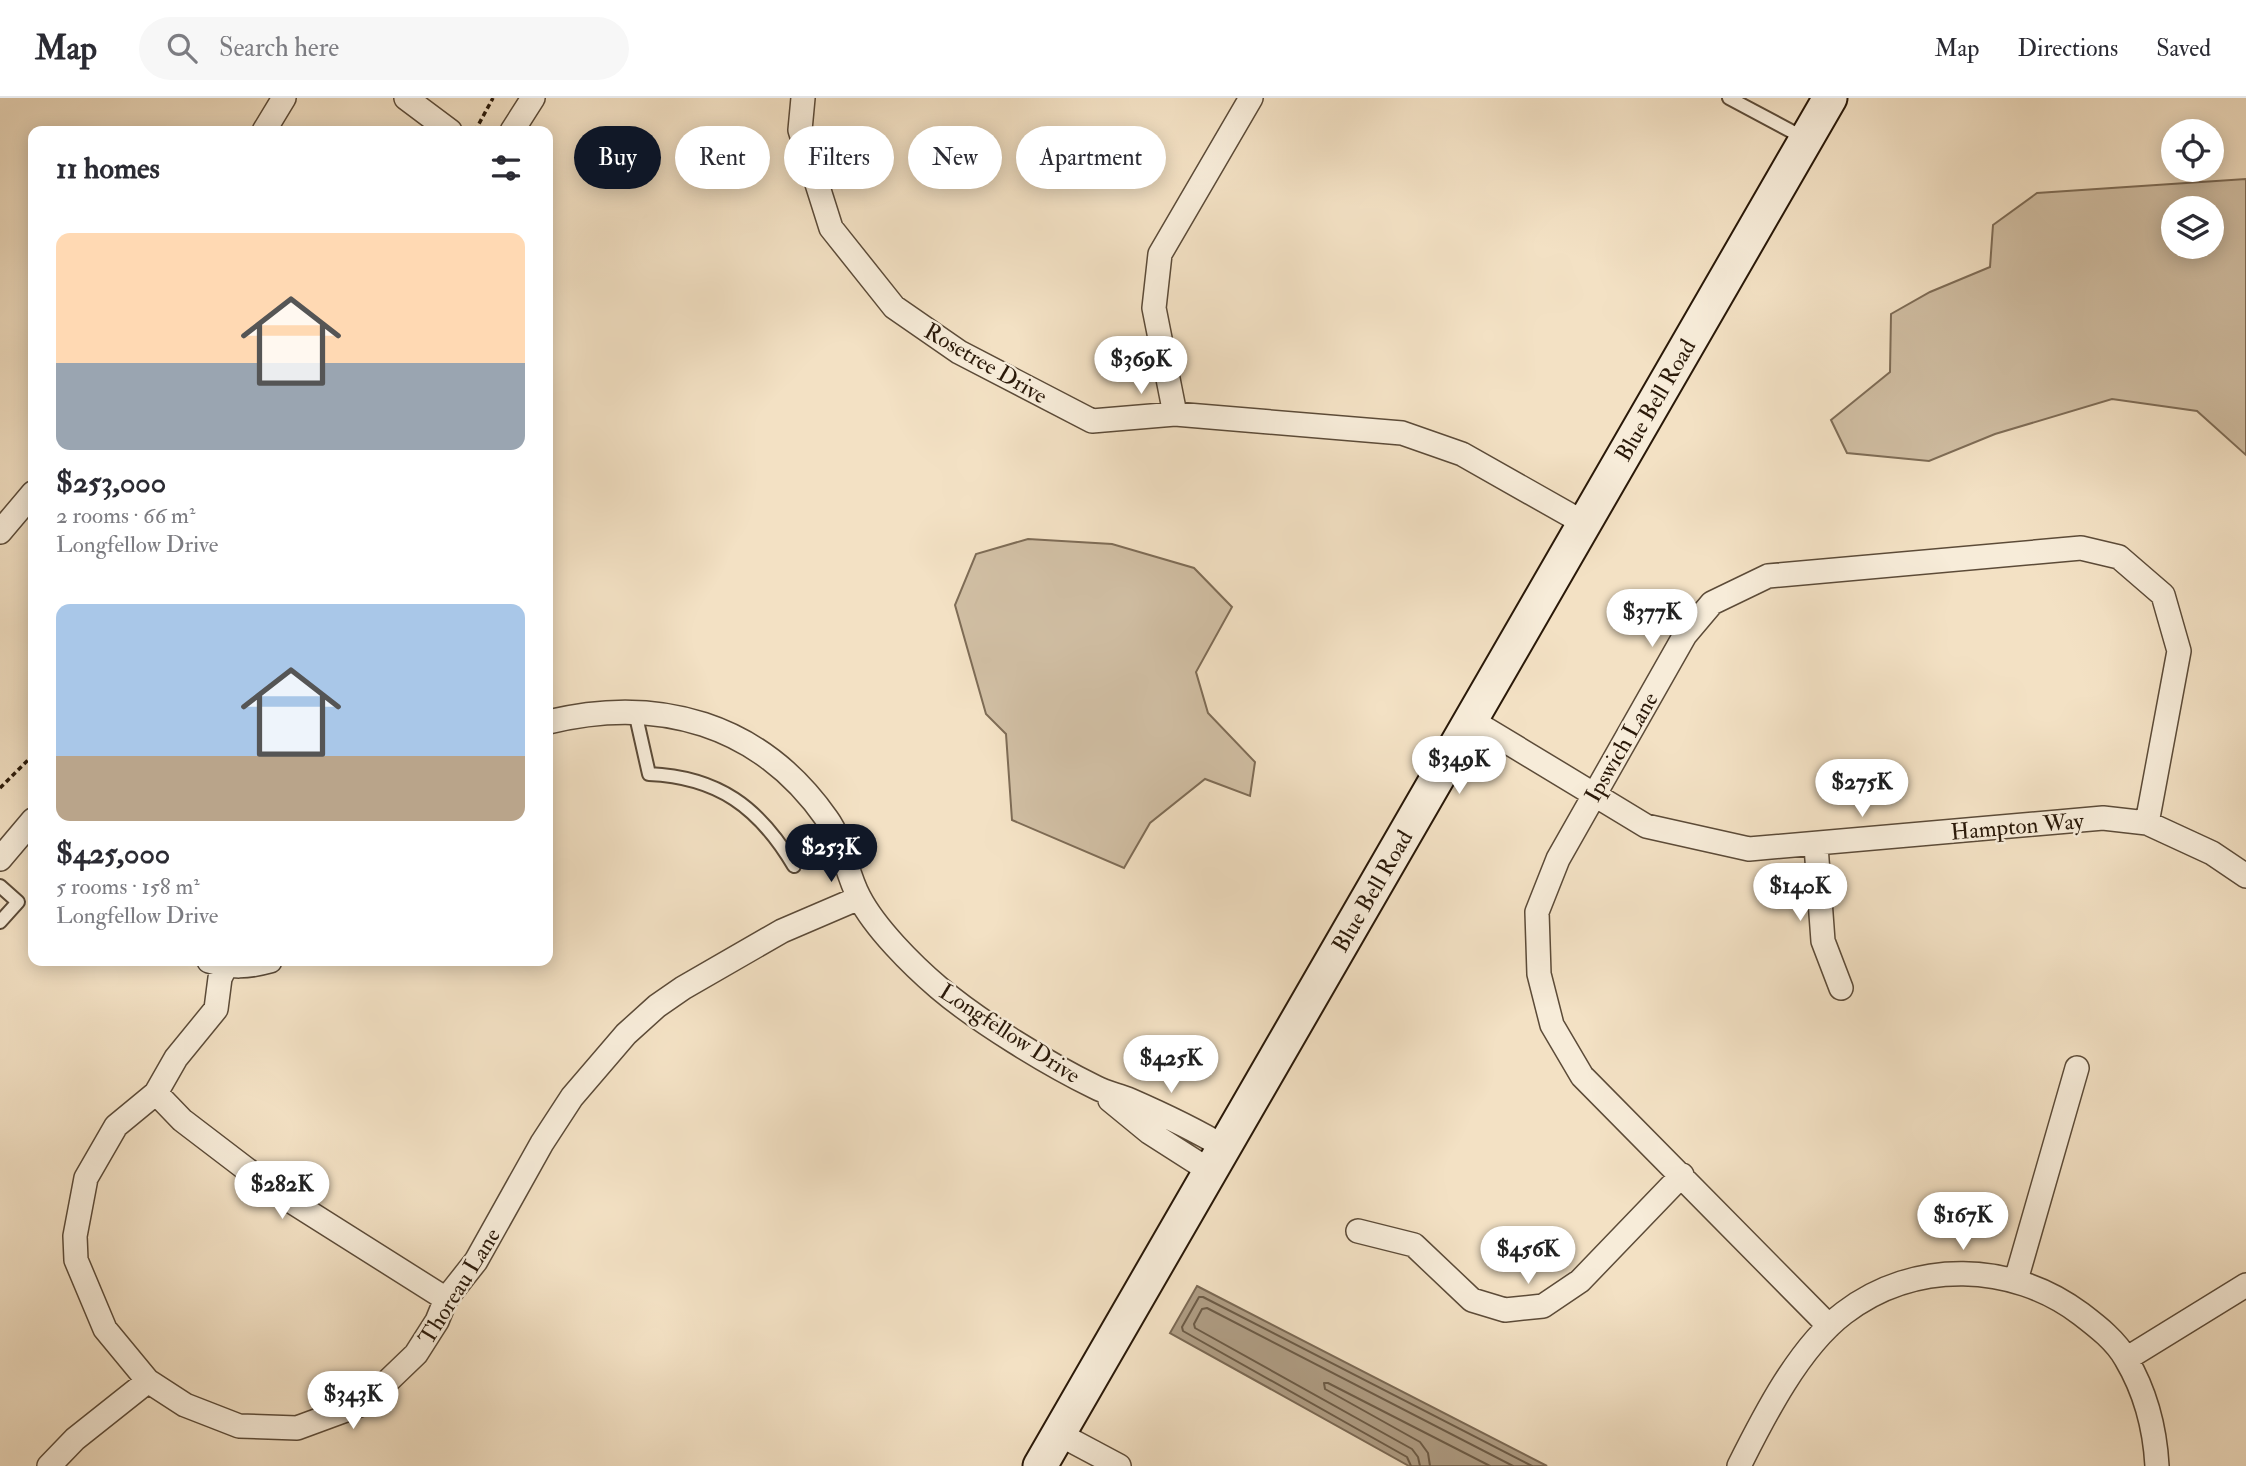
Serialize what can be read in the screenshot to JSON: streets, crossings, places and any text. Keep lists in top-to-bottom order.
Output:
{
  "streets": {
    "street": [
      "Rosetree Drive",
      "Blue Bell Road",
      "Ipswich Lane",
      "Hampton Way",
      "Longfellow Drive",
      "Thoreau Lane"
    ]
  },
  "crossings": [
    ["Rosetree Drive", "Blue Bell Road"],
    ["Blue Bell Road", "Hampton Way"],
    ["Blue Bell Road", "Longfellow Drive"],
    ["Ipswich Lane", "Hampton Way"],
    ["Longfellow Drive", "Thoreau Lane"]
  ],
  "page": {
    "header": "Map",
    "search": "Search here",
    "nav": ["Map", "Directions", "Saved"],
    "chip": [
      "Buy",
      "Rent",
      "Filters",
      "New",
      "Apartment"
    ],
    "heading": "11 homes",
    "list": [
      {
        "name": "$253,000",
        "note": "2 rooms · 66 m² · Longfellow Drive"
      },
      {
        "name": "$425,000",
        "note": "5 rooms · 158 m² · Longfellow Drive"
      }
    ],
    "price": [
      "$369K",
      "$377K",
      "$349K",
      "$275K",
      "$253K",
      "$140K",
      "$425K",
      "$282K",
      "$167K",
      "$456K",
      "$343K"
    ]
  }
}
